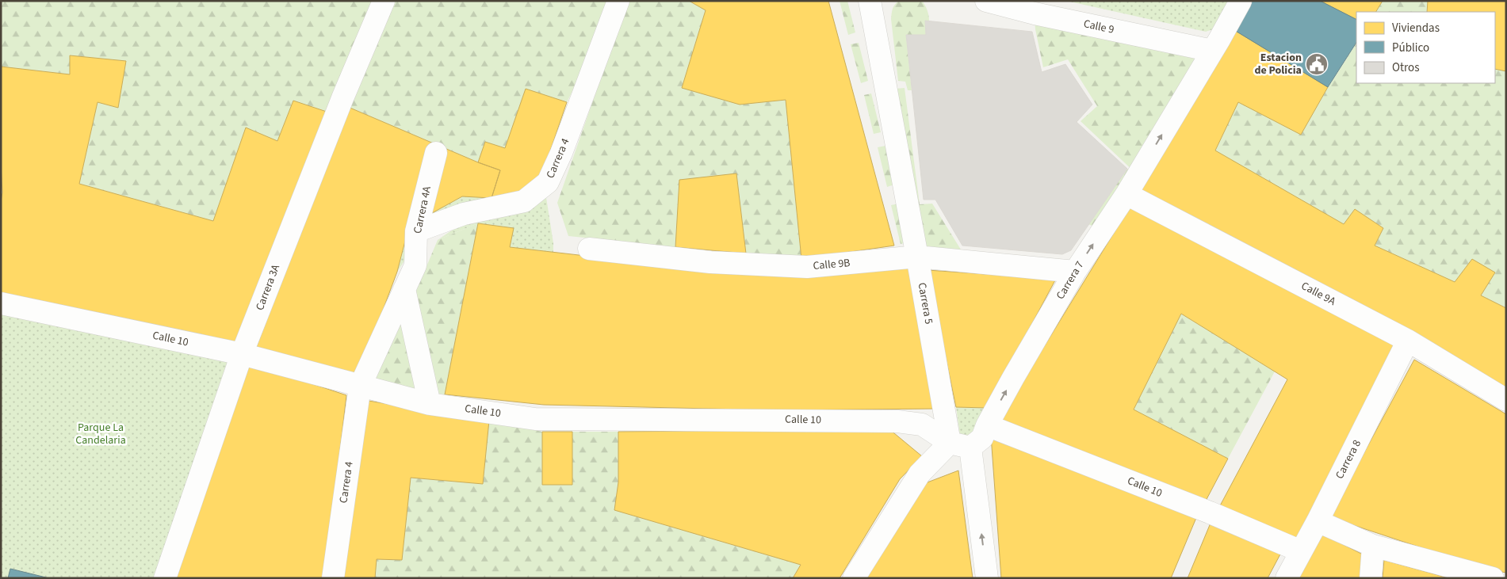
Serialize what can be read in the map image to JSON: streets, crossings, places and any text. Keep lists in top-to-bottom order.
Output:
{
  "streets": {
    "street": [
      "Calle 9",
      "Carrera 4",
      "Carrera 4A",
      "Calle 9B",
      "Carrera 7",
      "Carrera 3A",
      "Calle 9A",
      "Carrera 5",
      "Calle 10",
      "Carrera 8"
    ]
  },
  "crossings": [
    ["Calle 9", "Carrera 7"],
    ["Carrera 4", "Carrera 4A"],
    ["Carrera 4", "Calle 10"],
    ["Carrera 4A", "Calle 10"],
    ["Calle 9B", "Carrera 7"],
    ["Calle 9B", "Carrera 5"],
    ["Carrera 7", "Calle 9A"],
    ["Carrera 7", "Carrera 5"],
    ["Carrera 7", "Calle 10"],
    ["Carrera 3A", "Calle 10"],
    ["Calle 9A", "Carrera 8"],
    ["Carrera 5", "Calle 10"],
    ["Calle 10", "Carrera 8"]
  ],
  "one_way": ["Carrera 7"],
  "parks": ["Parque La Candelaria"],
  "places": {
    "public building": ["Estacion de Policia"]
  },
  "legend": ["Viviendas", "Público", "Otros"]
}
